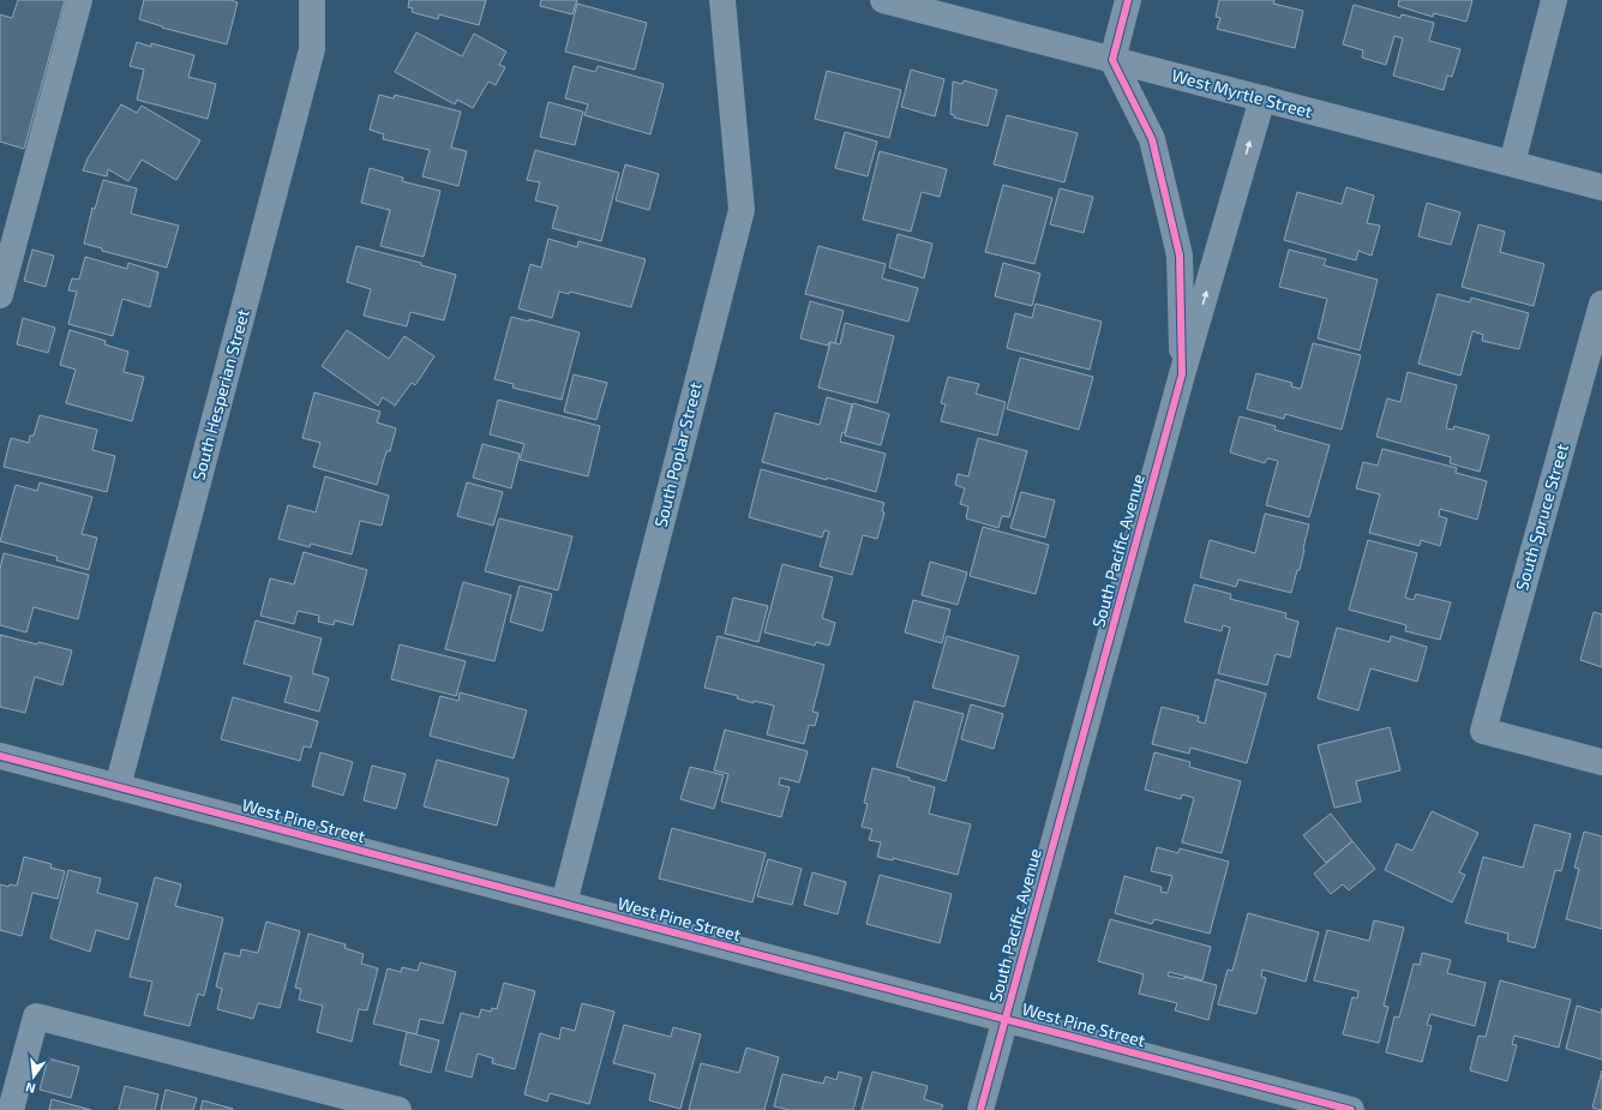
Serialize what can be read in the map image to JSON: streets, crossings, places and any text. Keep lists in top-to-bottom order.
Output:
{
  "streets": {
    "street": [
      "West Myrtle Street",
      "South Hesperian Street",
      "South Poplar Street",
      "South Spruce Street",
      "South Pacific Avenue",
      "West Pine Street"
    ]
  },
  "crossings": [
    ["West Myrtle Street", "South Pacific Avenue"],
    ["South Hesperian Street", "West Pine Street"],
    ["South Poplar Street", "West Pine Street"],
    ["South Pacific Avenue", "West Pine Street"]
  ],
  "north": "bottom"
}
